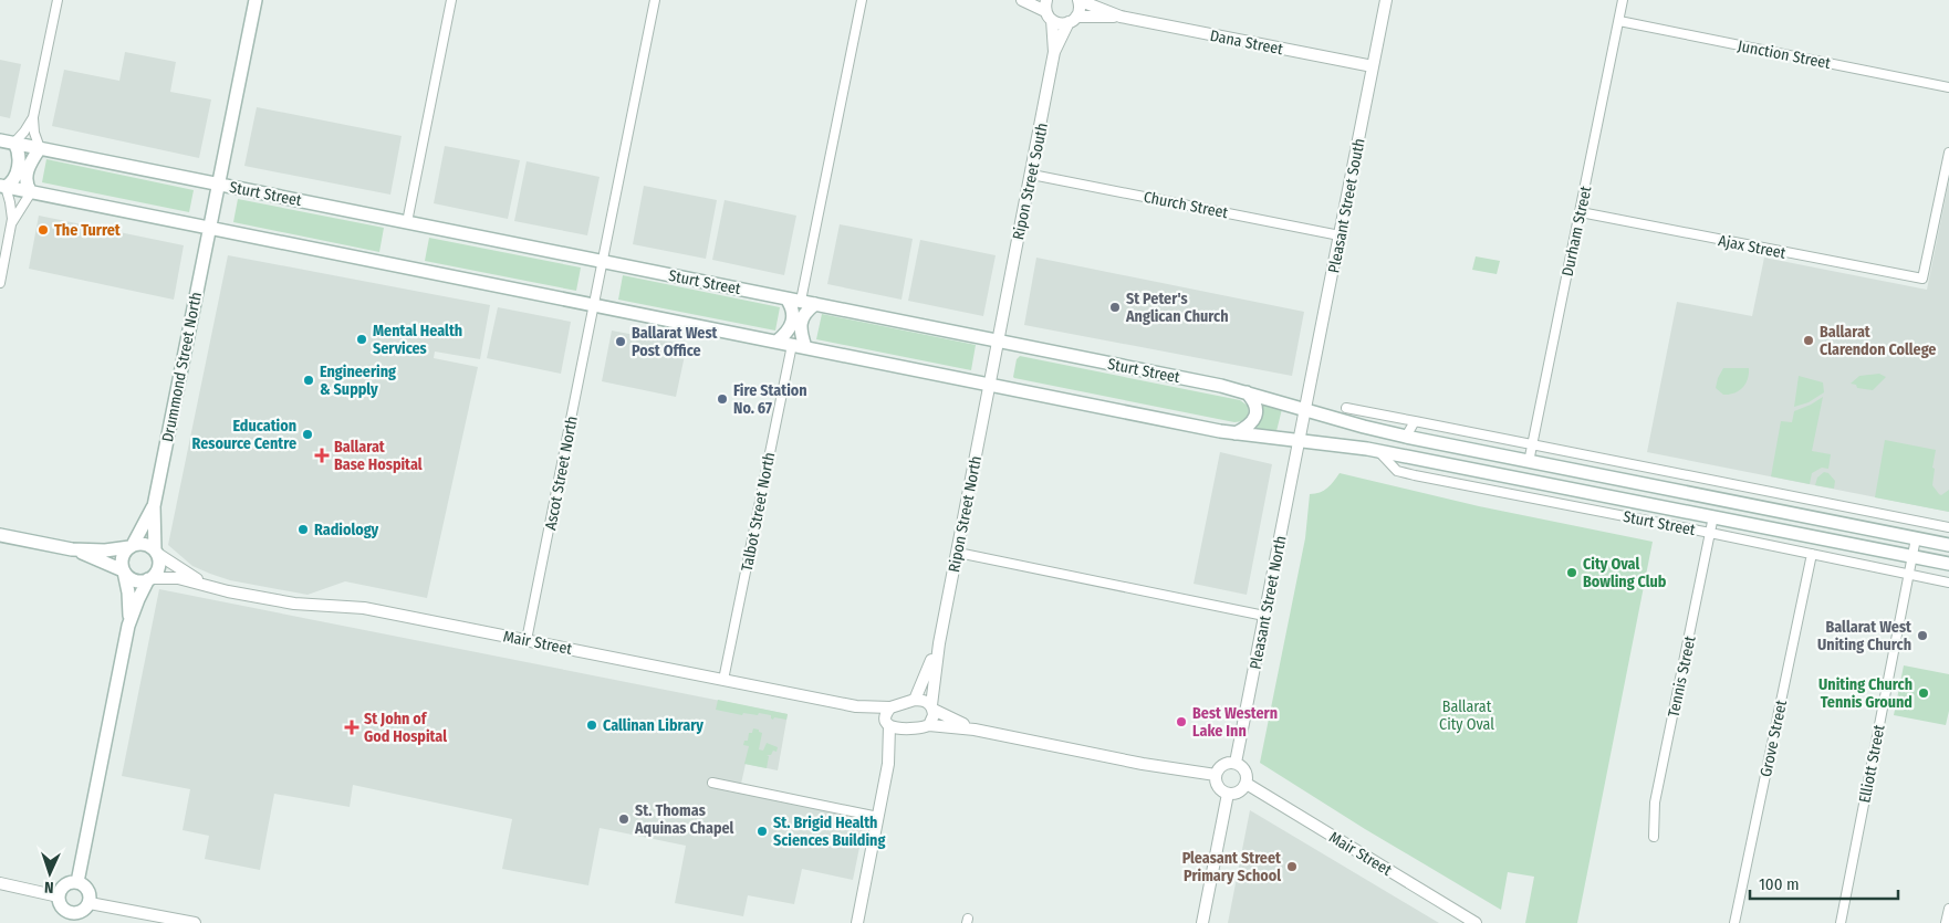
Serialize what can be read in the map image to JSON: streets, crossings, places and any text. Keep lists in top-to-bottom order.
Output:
{
  "streets": {
    "main road": ["Sturt Street", "Drummond Street North"],
    "street": [
      "Dana Street",
      "Junction Street",
      "Ripon Street South",
      "Church Street",
      "Pleasant Street South",
      "Durham Street",
      "Ajax Street",
      "Ascot Street North",
      "Talbot Street North",
      "Ripon Street North",
      "Pleasant Street North",
      "Mair Street",
      "Tennis Street",
      "Grove Street",
      "Elliott Street"
    ]
  },
  "crossings": [
    ["Dana Street", "Ripon Street South"],
    ["Dana Street", "Pleasant Street South"],
    ["Junction Street", "Durham Street"],
    ["Ripon Street South", "Sturt Street"],
    ["Ripon Street South", "Church Street"],
    ["Ripon Street South", "Ripon Street North"],
    ["Sturt Street", "Pleasant Street South"],
    ["Sturt Street", "Durham Street"],
    ["Sturt Street", "Drummond Street North"],
    ["Sturt Street", "Ascot Street North"],
    ["Sturt Street", "Talbot Street North"],
    ["Sturt Street", "Ripon Street North"],
    ["Sturt Street", "Pleasant Street North"],
    ["Sturt Street", "Tennis Street"],
    ["Sturt Street", "Grove Street"],
    ["Sturt Street", "Elliott Street"],
    ["Church Street", "Pleasant Street South"],
    ["Pleasant Street South", "Pleasant Street North"],
    ["Durham Street", "Ajax Street"],
    ["Drummond Street North", "Mair Street"],
    ["Ascot Street North", "Mair Street"],
    ["Talbot Street North", "Mair Street"],
    ["Ripon Street North", "Mair Street"],
    ["Pleasant Street North", "Mair Street"]
  ],
  "parks": ["Ballarat City Oval"],
  "places": {
    "other": [
      "The Turret",
      "St Peter's Anglican Church",
      "Mental Health Services",
      "Ballarat Clarendon College",
      "Ballarat West Post Office",
      "Engineering & Supply",
      "Fire Station No. 67",
      "Education Resource Centre",
      "Radiology",
      "City Oval Bowling Club",
      "Ballarat West Uniting Church",
      "Uniting Church Tennis Ground",
      "Best Western Lake Inn",
      "Callinan Library",
      "St. Thomas Aquinas Chapel",
      "St. Brigid Health Sciences Building",
      "Pleasant Street Primary School"
    ],
    "health": ["Ballarat Base Hospital", "St John of God Hospital"]
  },
  "scale_bar": "100 m",
  "north": "bottom"
}
